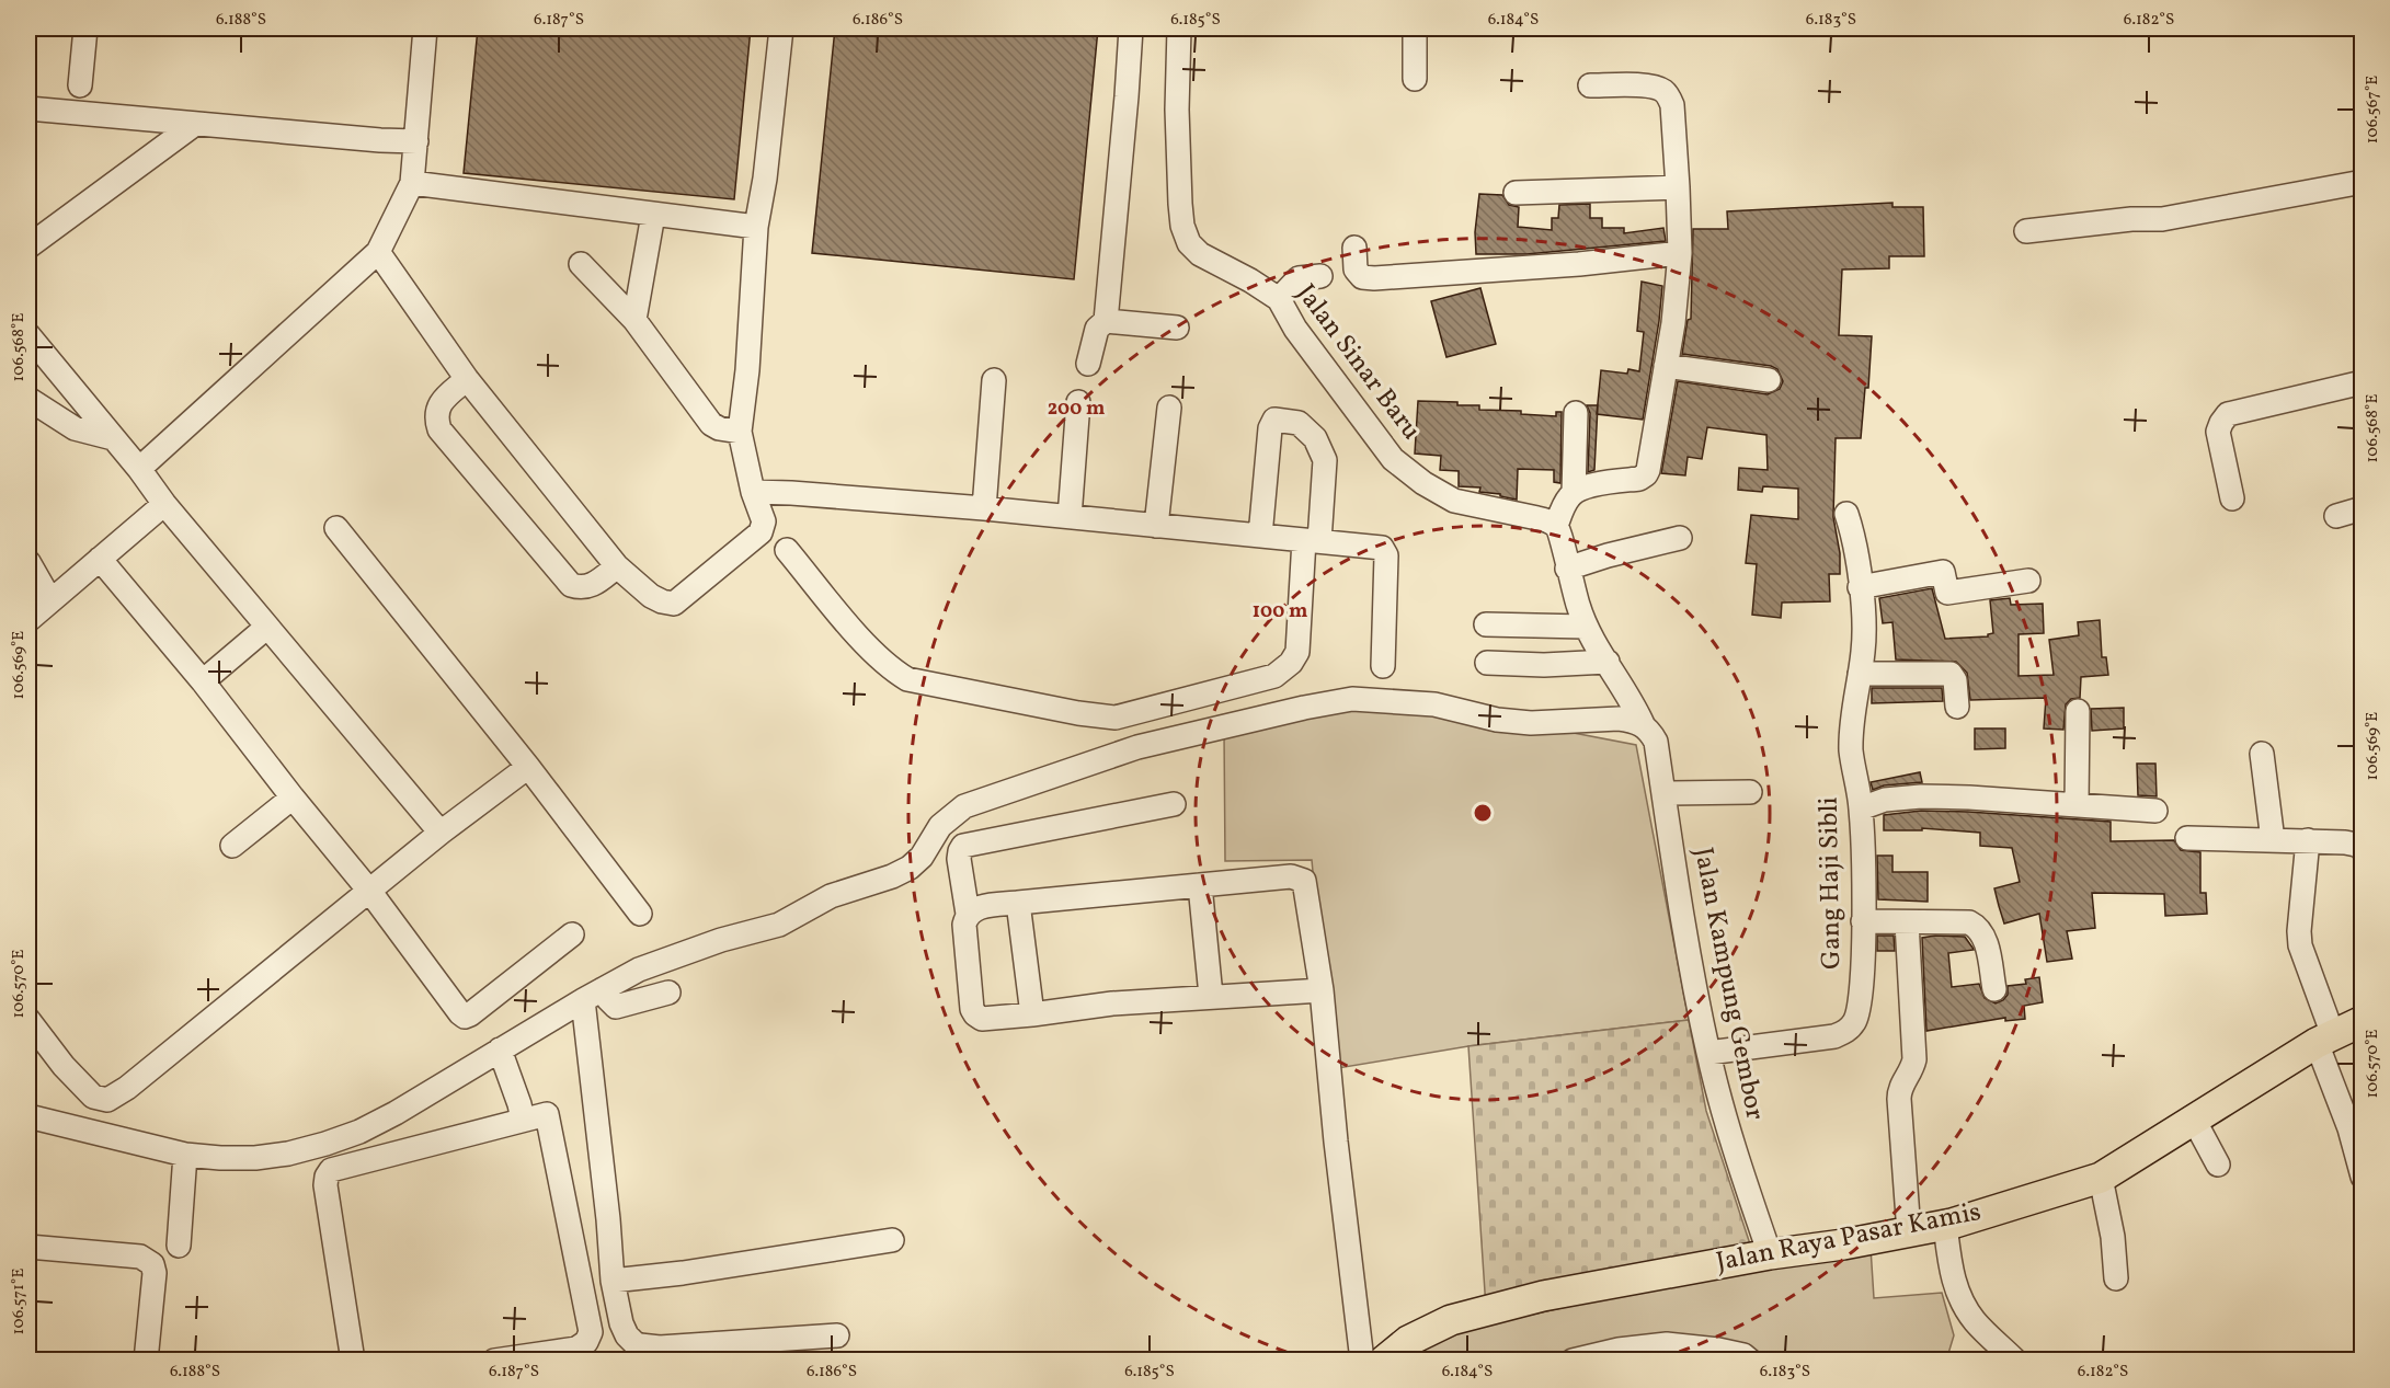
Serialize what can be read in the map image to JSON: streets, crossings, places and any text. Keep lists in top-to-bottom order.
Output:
{
  "streets": {
    "main road": ["Jalan Raya Pasar Kamis"],
    "street": ["Jalan Sinar Baru", "Gang Haji Sibli", "Jalan Kampung Gembor"]
  },
  "crossings": [
    ["Gang Haji Sibli", "Jalan Kampung Gembor"],
    ["Jalan Kampung Gembor", "Jalan Raya Pasar Kamis"]
  ],
  "coordinates": [
    "6.188°S",
    "6.187°S",
    "6.186°S",
    "6.185°S",
    "6.184°S",
    "6.183°S",
    "6.182°S",
    "106.567°E",
    "106.568°E",
    "106.569°E",
    "106.570°E",
    "106.571°E"
  ],
  "rings": ["200 m", "100 m"]
}
